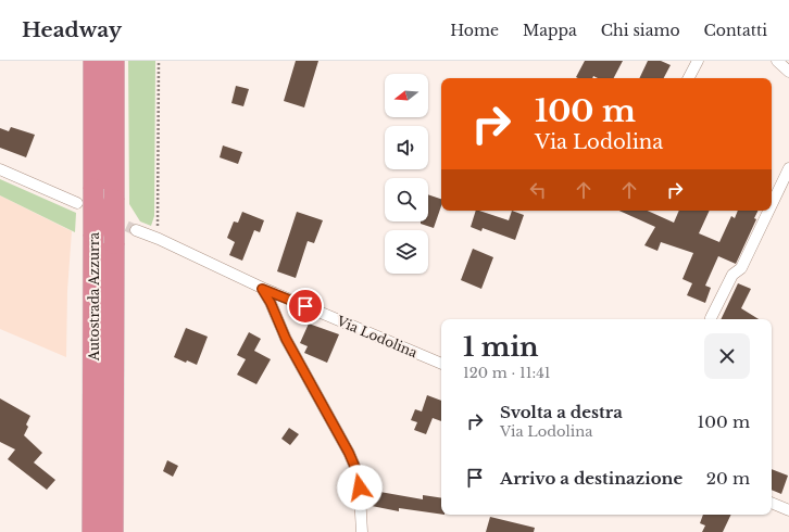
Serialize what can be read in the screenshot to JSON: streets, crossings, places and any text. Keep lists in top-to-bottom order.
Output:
{
  "streets": {
    "highway": ["Autostrada Azzurra"],
    "street": ["Via Lodolina"]
  },
  "north": "left",
  "page": {
    "header": "Headway",
    "nav": [
      "Home",
      "Mappa",
      "Chi siamo",
      "Contatti"
    ],
    "turn": ["100 m", "Via Lodolina"],
    "heading": ["1 min", "120 m · 11:41"],
    "list": [
      {
        "name": "Svolta a destra",
        "note": "Via Lodolina",
        "value": "100 m"
      },
      {
        "name": "Arrivo a destinazione",
        "value": "20 m"
      }
    ]
  }
}
